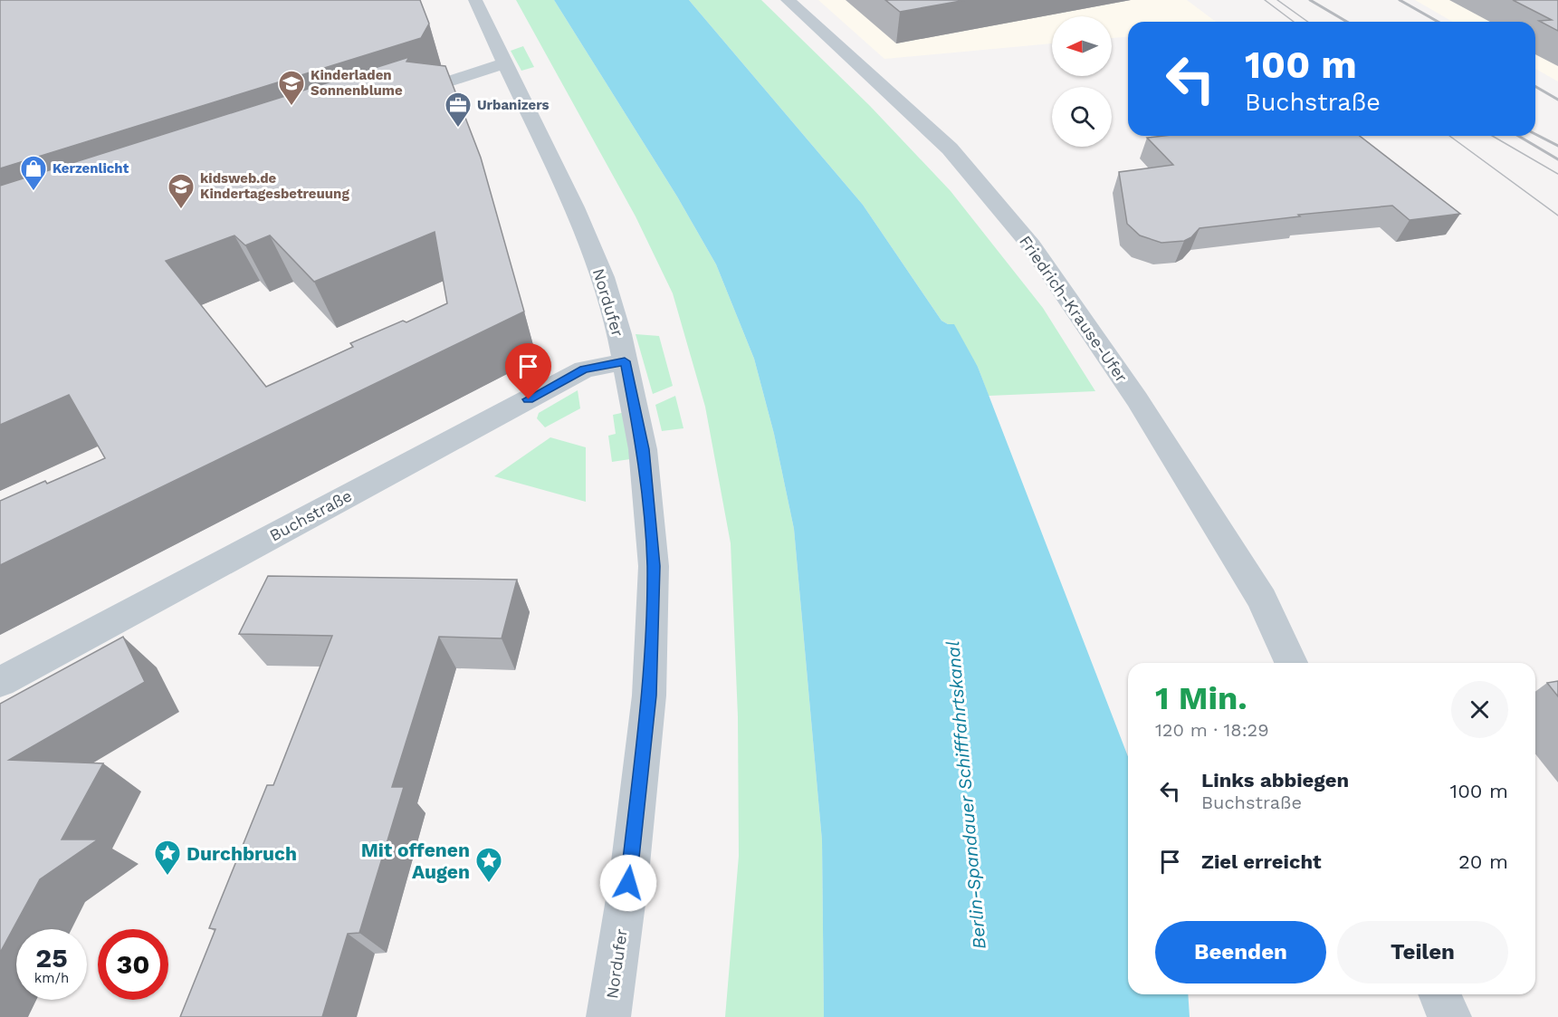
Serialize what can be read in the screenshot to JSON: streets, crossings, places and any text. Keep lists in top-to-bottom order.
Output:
{
  "streets": {
    "street": ["Nordufer", "Friedrich-Krause-Ufer", "Buchstraße"]
  },
  "crossings": [
    ["Nordufer", "Buchstraße"]
  ],
  "water": ["Berlin-Spandauer Schifffahrtskanal"],
  "places": {
    "school or university": ["Kinderladen Sonnenblume", "kidsweb.de Kindertagesbetreuung"],
    "office": ["Urbanizers"],
    "shop": ["Kerzenlicht"],
    "place": ["Durchbruch", "Mit offenen Augen"]
  },
  "north": "left",
  "page": {
    "turn": ["100 m", "Buchstraße"],
    "heading": ["1 Min.", "120 m · 18:29"],
    "list": [
      {
        "name": "Links abbiegen",
        "note": "Buchstraße",
        "value": "100 m"
      },
      {
        "name": "Ziel erreicht",
        "value": "20 m"
      }
    ],
    "buttons": ["Beenden", "Teilen"],
    "speed": "25 km/h",
    "limit": "30"
  }
}
